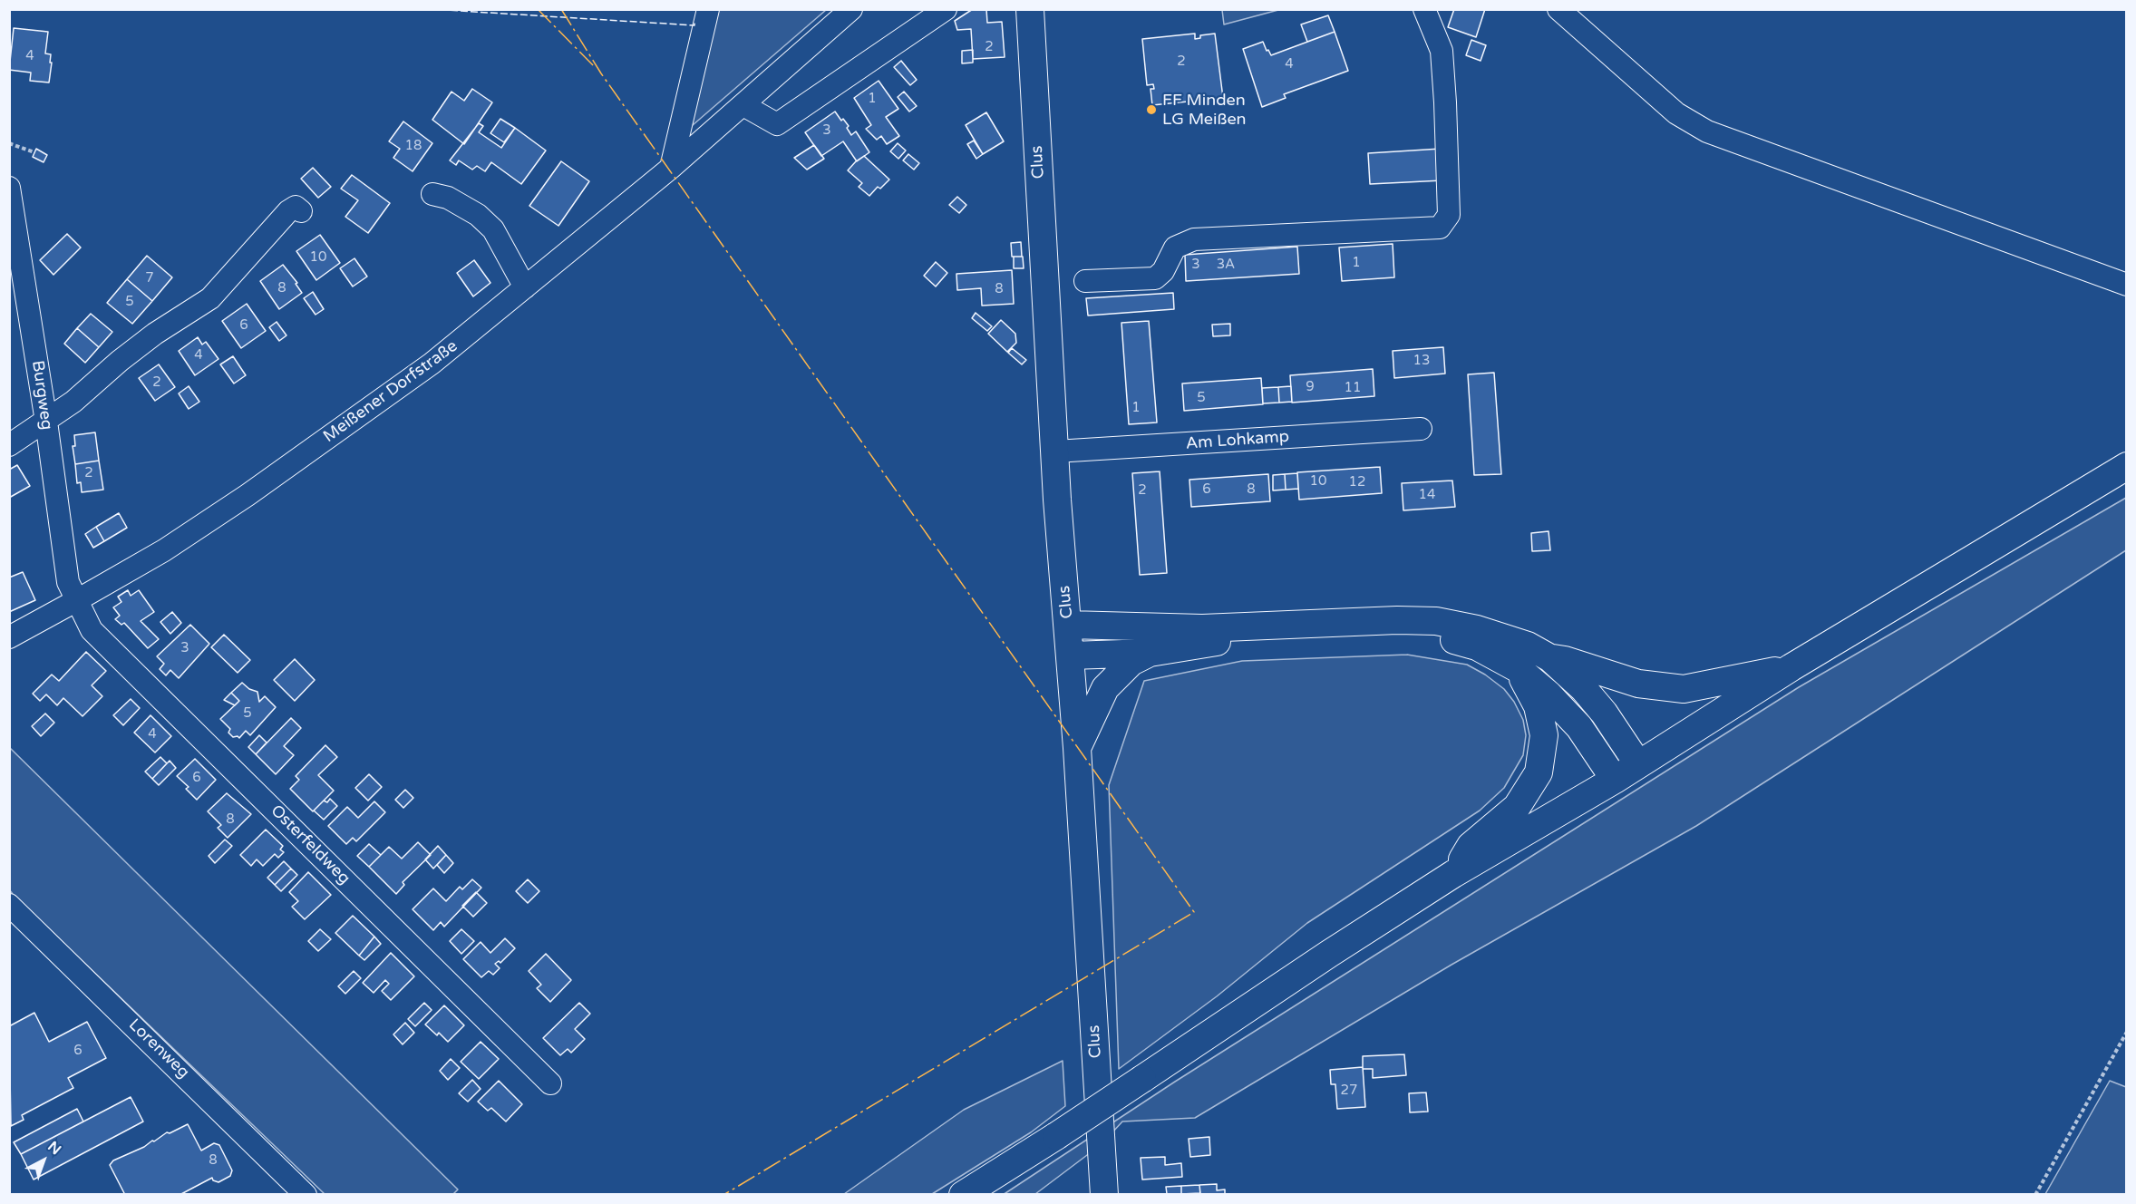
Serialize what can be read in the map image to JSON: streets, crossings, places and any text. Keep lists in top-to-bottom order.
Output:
{
  "streets": {
    "main road": ["Clus"],
    "street": [
      "Meißener Dorfstraße",
      "Burgweg",
      "Am Lohkamp",
      "Osterfeldweg",
      "Lorenweg"
    ]
  },
  "crossings": [
    ["Clus", "Am Lohkamp"],
    ["Meißener Dorfstraße", "Burgweg"],
    ["Meißener Dorfstraße", "Osterfeldweg"],
    ["Burgweg", "Osterfeldweg"]
  ],
  "places": ["FF Minden LG Meißen"],
  "house_numbers": [
    "2",
    "4",
    "2",
    "4",
    "1",
    "3",
    "18",
    "10",
    "1",
    "3",
    "3A",
    "7",
    "8",
    "8",
    "5",
    "6",
    "4",
    "13",
    "2",
    "9",
    "11",
    "5",
    "1",
    "2",
    "10",
    "12",
    "6",
    "8",
    "2",
    "14",
    "3",
    "5",
    "4",
    "6",
    "8",
    "6",
    "27",
    "8"
  ],
  "north": "top right"
}
